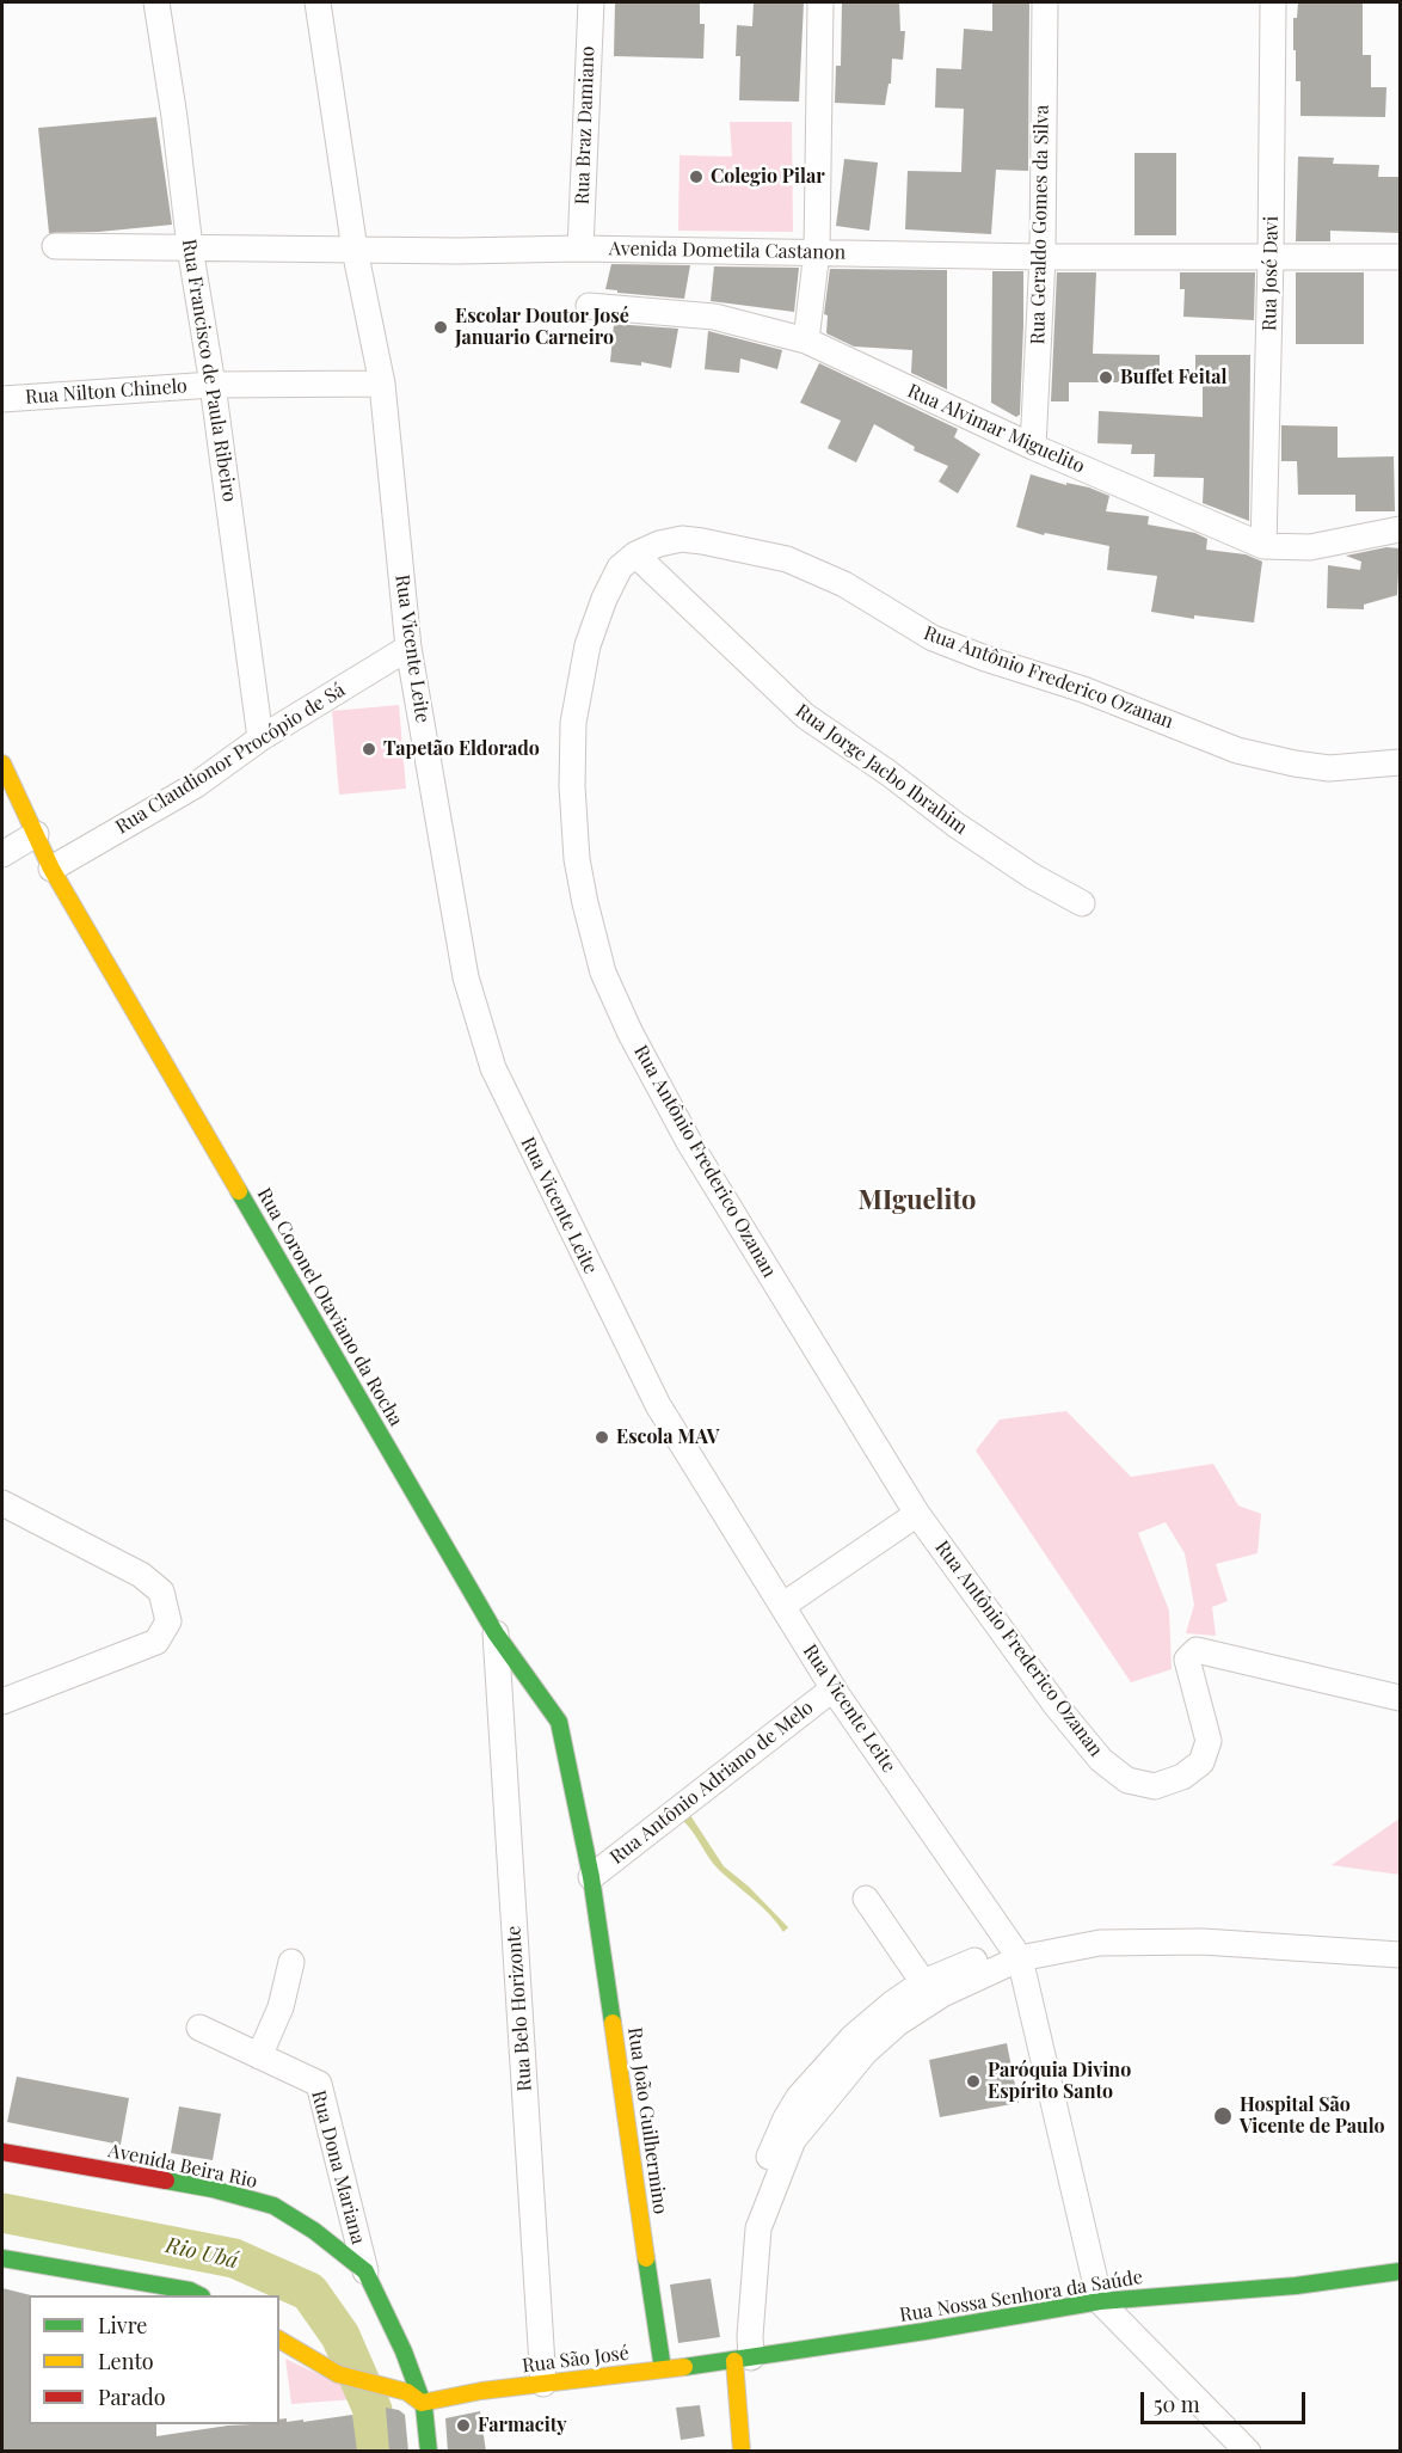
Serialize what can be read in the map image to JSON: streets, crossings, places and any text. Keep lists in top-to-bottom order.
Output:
{
  "streets": {
    "street": [
      "Rua Braz Damiano",
      "Rua Geraldo Gomes da Silva",
      "Avenida Dometila Castanon",
      "Rua José Davi",
      "Rua Francisco de Paula Ribeiro",
      "Rua Nilton Chinelo",
      "Rua Alvimar Miguelito",
      "Rua Vicente Leite",
      "Rua Antônio Frederico Ozanan",
      "Rua Claudionor Procópio de Sá",
      "Rua Jorge Jacbo Ibrahim",
      "Rua Coronel Otaviano da Rocha",
      "Rua Antônio Adriano de Melo",
      "Rua Belo Horizonte",
      "Rua João Guilhermino",
      "Avenida Beira Rio",
      "Rua Dona Mariana",
      "Rua Nossa Senhora da Saúde",
      "Rua São José"
    ]
  },
  "crossings": [
    ["Rua Braz Damiano", "Avenida Dometila Castanon"],
    ["Rua Geraldo Gomes da Silva", "Avenida Dometila Castanon"],
    ["Rua Geraldo Gomes da Silva", "Rua Alvimar Miguelito"],
    ["Avenida Dometila Castanon", "Rua José Davi"],
    ["Avenida Dometila Castanon", "Rua Francisco de Paula Ribeiro"],
    ["Avenida Dometila Castanon", "Rua Vicente Leite"],
    ["Rua José Davi", "Rua Alvimar Miguelito"],
    ["Rua Francisco de Paula Ribeiro", "Rua Nilton Chinelo"],
    ["Rua Francisco de Paula Ribeiro", "Rua Claudionor Procópio de Sá"],
    ["Rua Nilton Chinelo", "Rua Vicente Leite"],
    ["Rua Vicente Leite", "Rua Claudionor Procópio de Sá"],
    ["Rua Vicente Leite", "Rua Antônio Adriano de Melo"],
    ["Rua Vicente Leite", "Rua Nossa Senhora da Saúde"],
    ["Rua Antônio Frederico Ozanan", "Rua Jorge Jacbo Ibrahim"],
    ["Rua Claudionor Procópio de Sá", "Rua Coronel Otaviano da Rocha"],
    ["Rua Coronel Otaviano da Rocha", "Rua Antônio Adriano de Melo"],
    ["Rua Coronel Otaviano da Rocha", "Rua Belo Horizonte"],
    ["Rua Coronel Otaviano da Rocha", "Rua João Guilhermino"],
    ["Rua Antônio Adriano de Melo", "Rua João Guilhermino"],
    ["Rua Belo Horizonte", "Rua São José"],
    ["Rua João Guilhermino", "Rua São José"],
    ["Avenida Beira Rio", "Rua Dona Mariana"],
    ["Avenida Beira Rio", "Rua São José"],
    ["Rua Nossa Senhora da Saúde", "Rua São José"]
  ],
  "districts": ["MIguelito"],
  "water": ["Rio Ubá"],
  "places": [
    "Colegio Pilar",
    "Escolar Doutor José Januario Carneiro",
    "Buffet Feital",
    "Tapetão Eldorado",
    "Escola MAV",
    "Paróquia Divino Espírito Santo",
    "Hospital São Vicente de Paulo",
    "Farmacity"
  ],
  "legend": ["Livre", "Lento", "Parado"],
  "scale_bar": "50 m"
}
